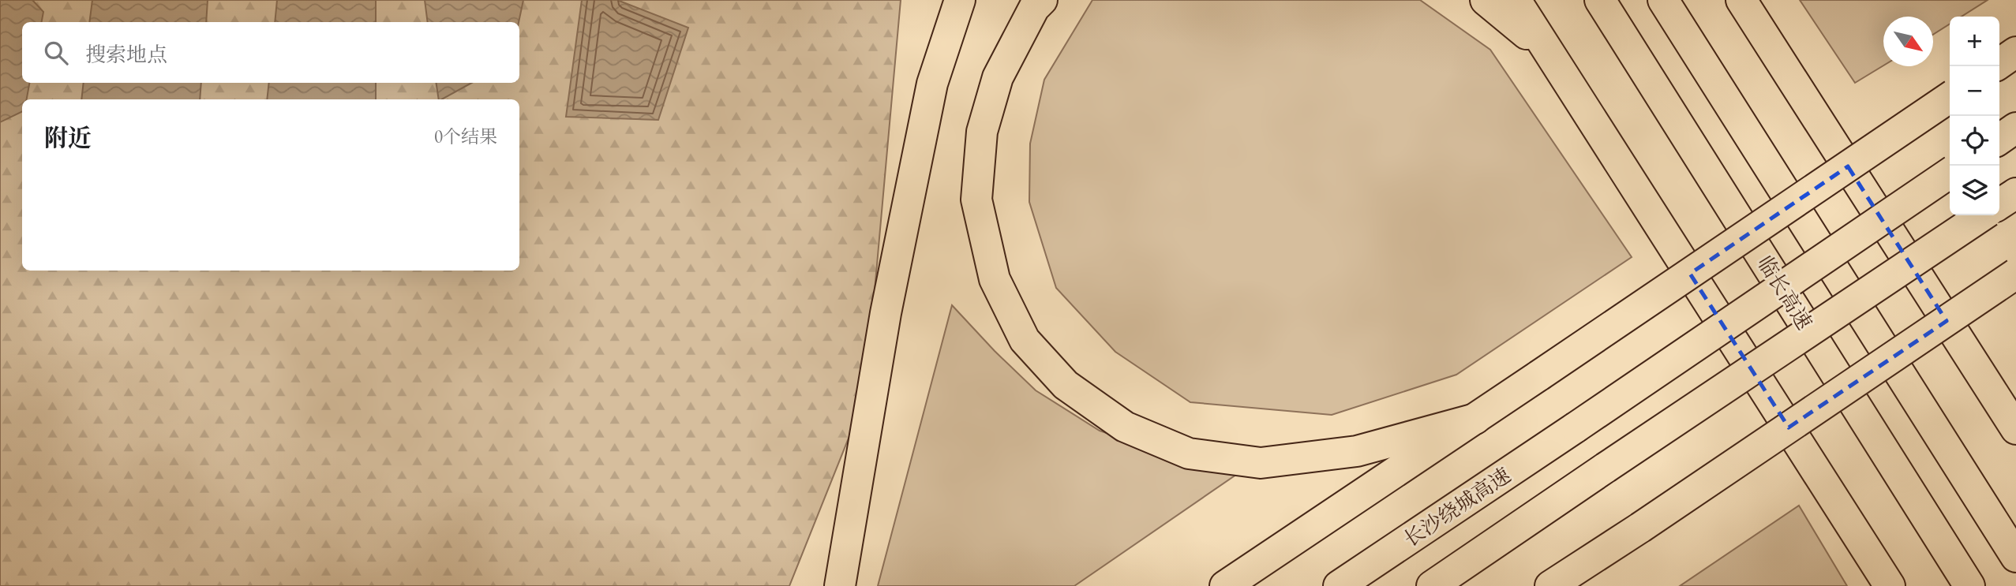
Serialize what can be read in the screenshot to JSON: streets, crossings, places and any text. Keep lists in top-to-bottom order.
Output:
{
  "streets": {
    "highway": ["临长高速", "长沙绕城高速"]
  },
  "north": "bottom right",
  "page": {
    "map_buttons": ["+", "−"],
    "search": "搜索地点",
    "heading": ["附近", "0个结果"]
  }
}
